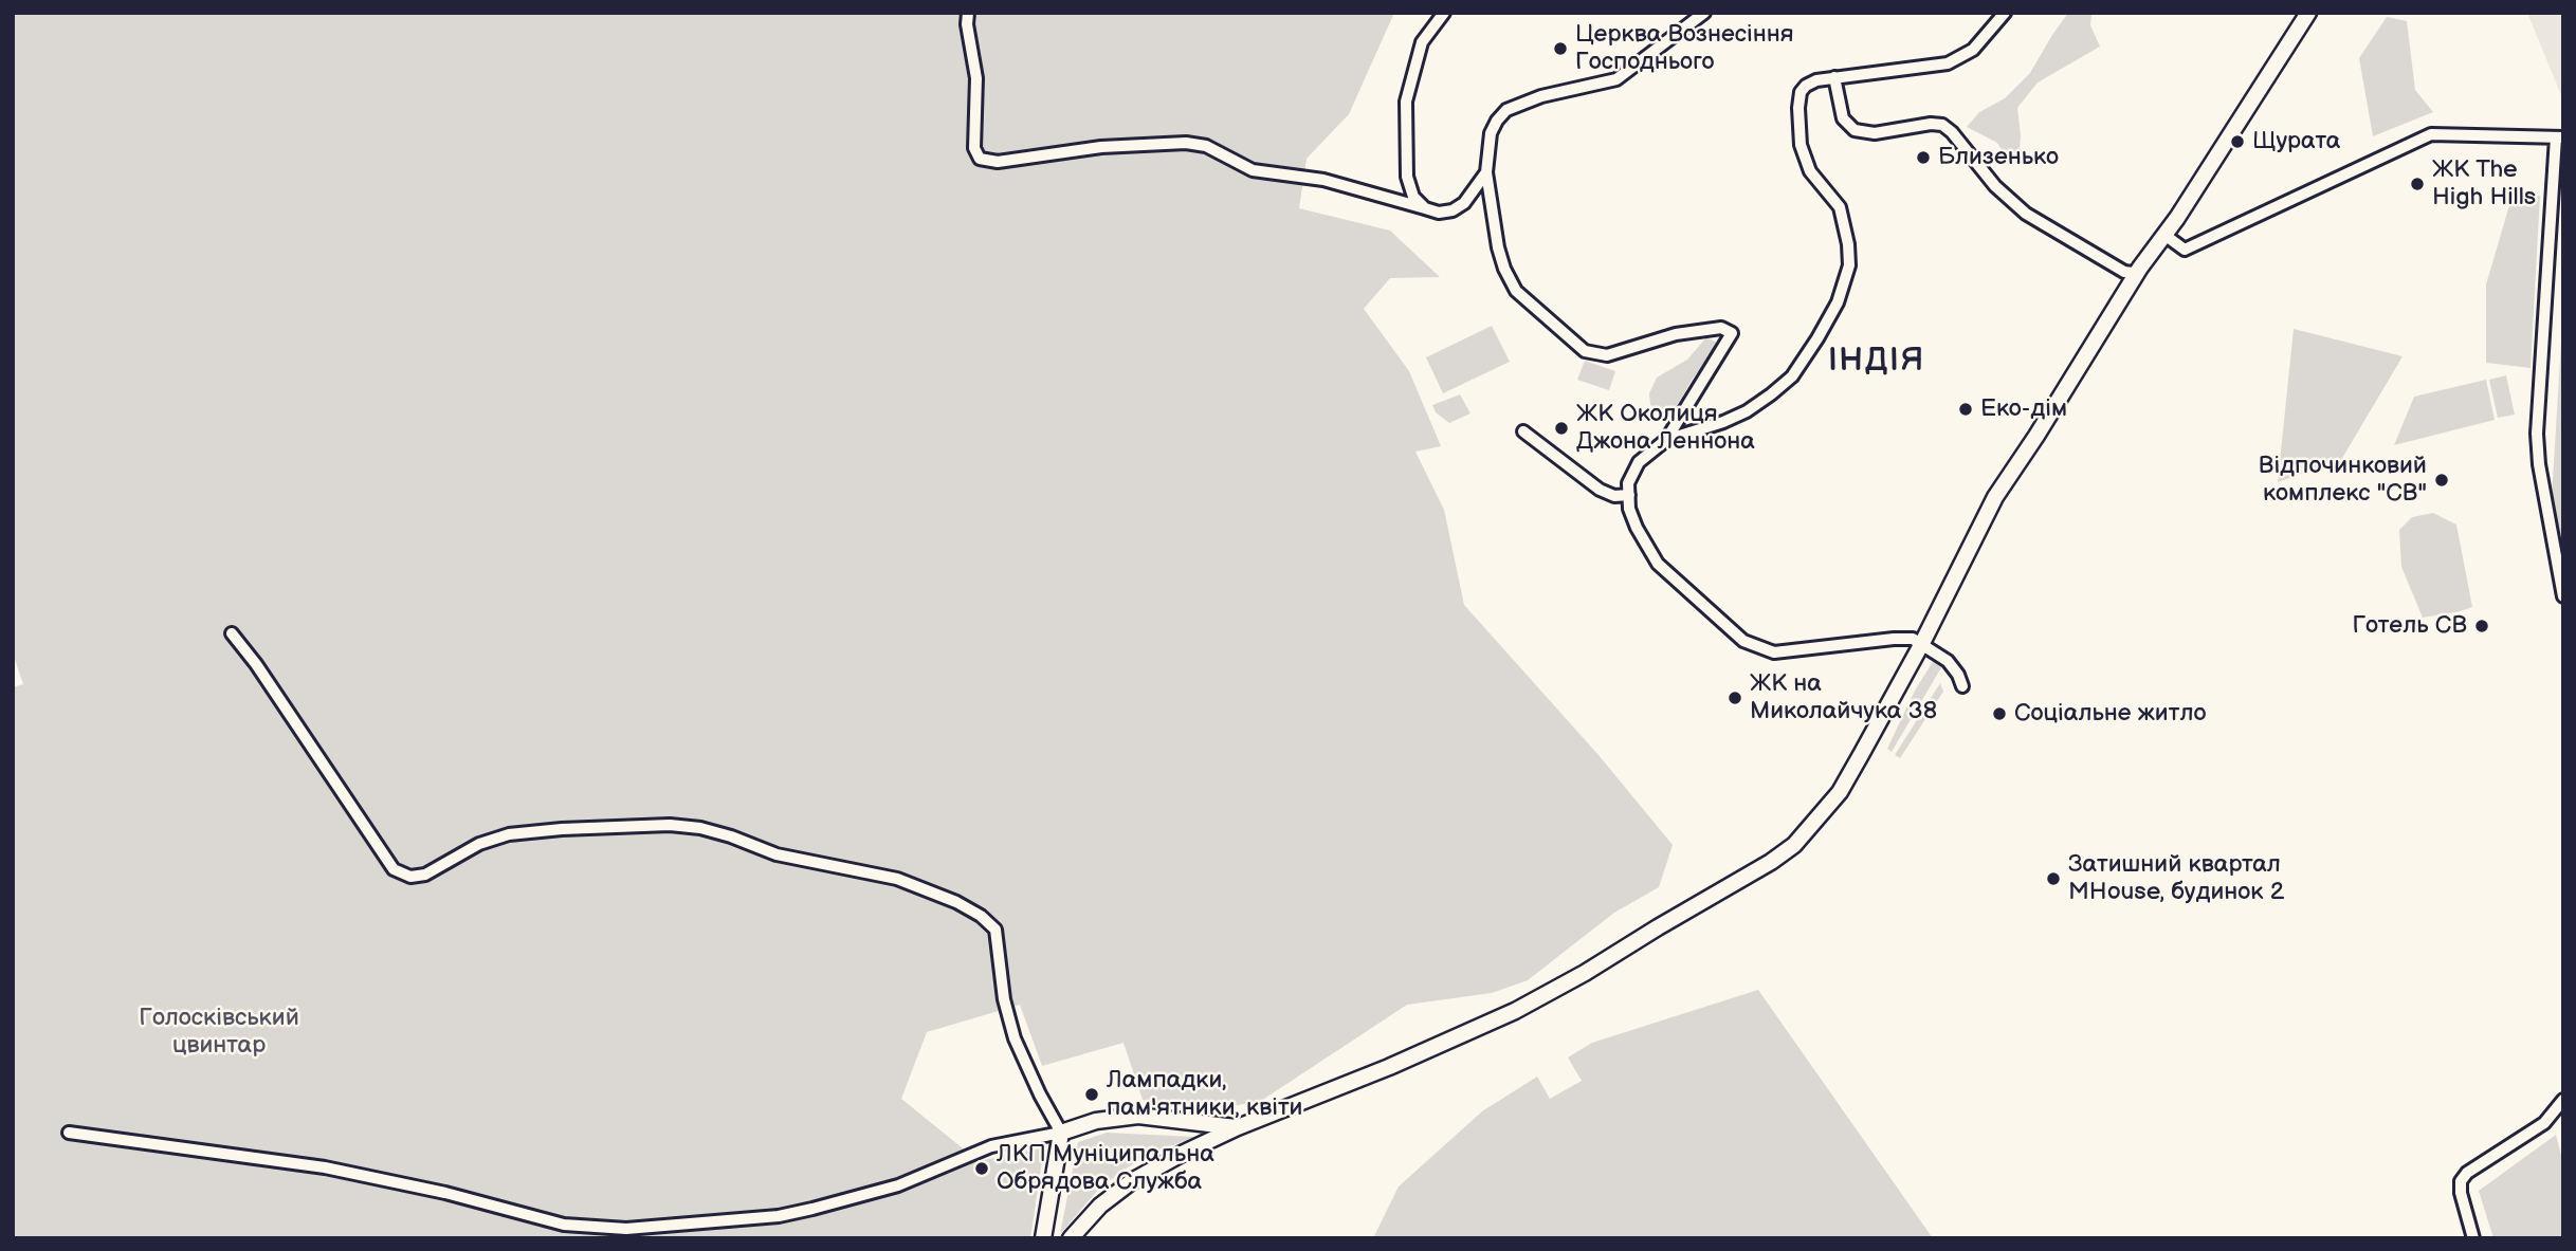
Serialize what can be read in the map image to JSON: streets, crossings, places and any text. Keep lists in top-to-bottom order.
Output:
{
  "districts": ["ІНДІЯ"],
  "parks": ["Голосківський цвинтар"],
  "places": [
    "Церква Вознесіння Господнього",
    "Щурата",
    "Близенько",
    "ЖК The High Hills",
    "Еко-дім",
    "ЖК Околиця Джона Леннона",
    "Відпочинковий комплекс \"СВ\"",
    "Готель СВ",
    "ЖК на Миколайчука 38",
    "Соціальне житло",
    "Затишний квартал MHouse, будинок 2",
    "Лампадки, пам'ятники, квіти",
    "ЛКП Муніципальна Обрядова Служба"
  ]
}
